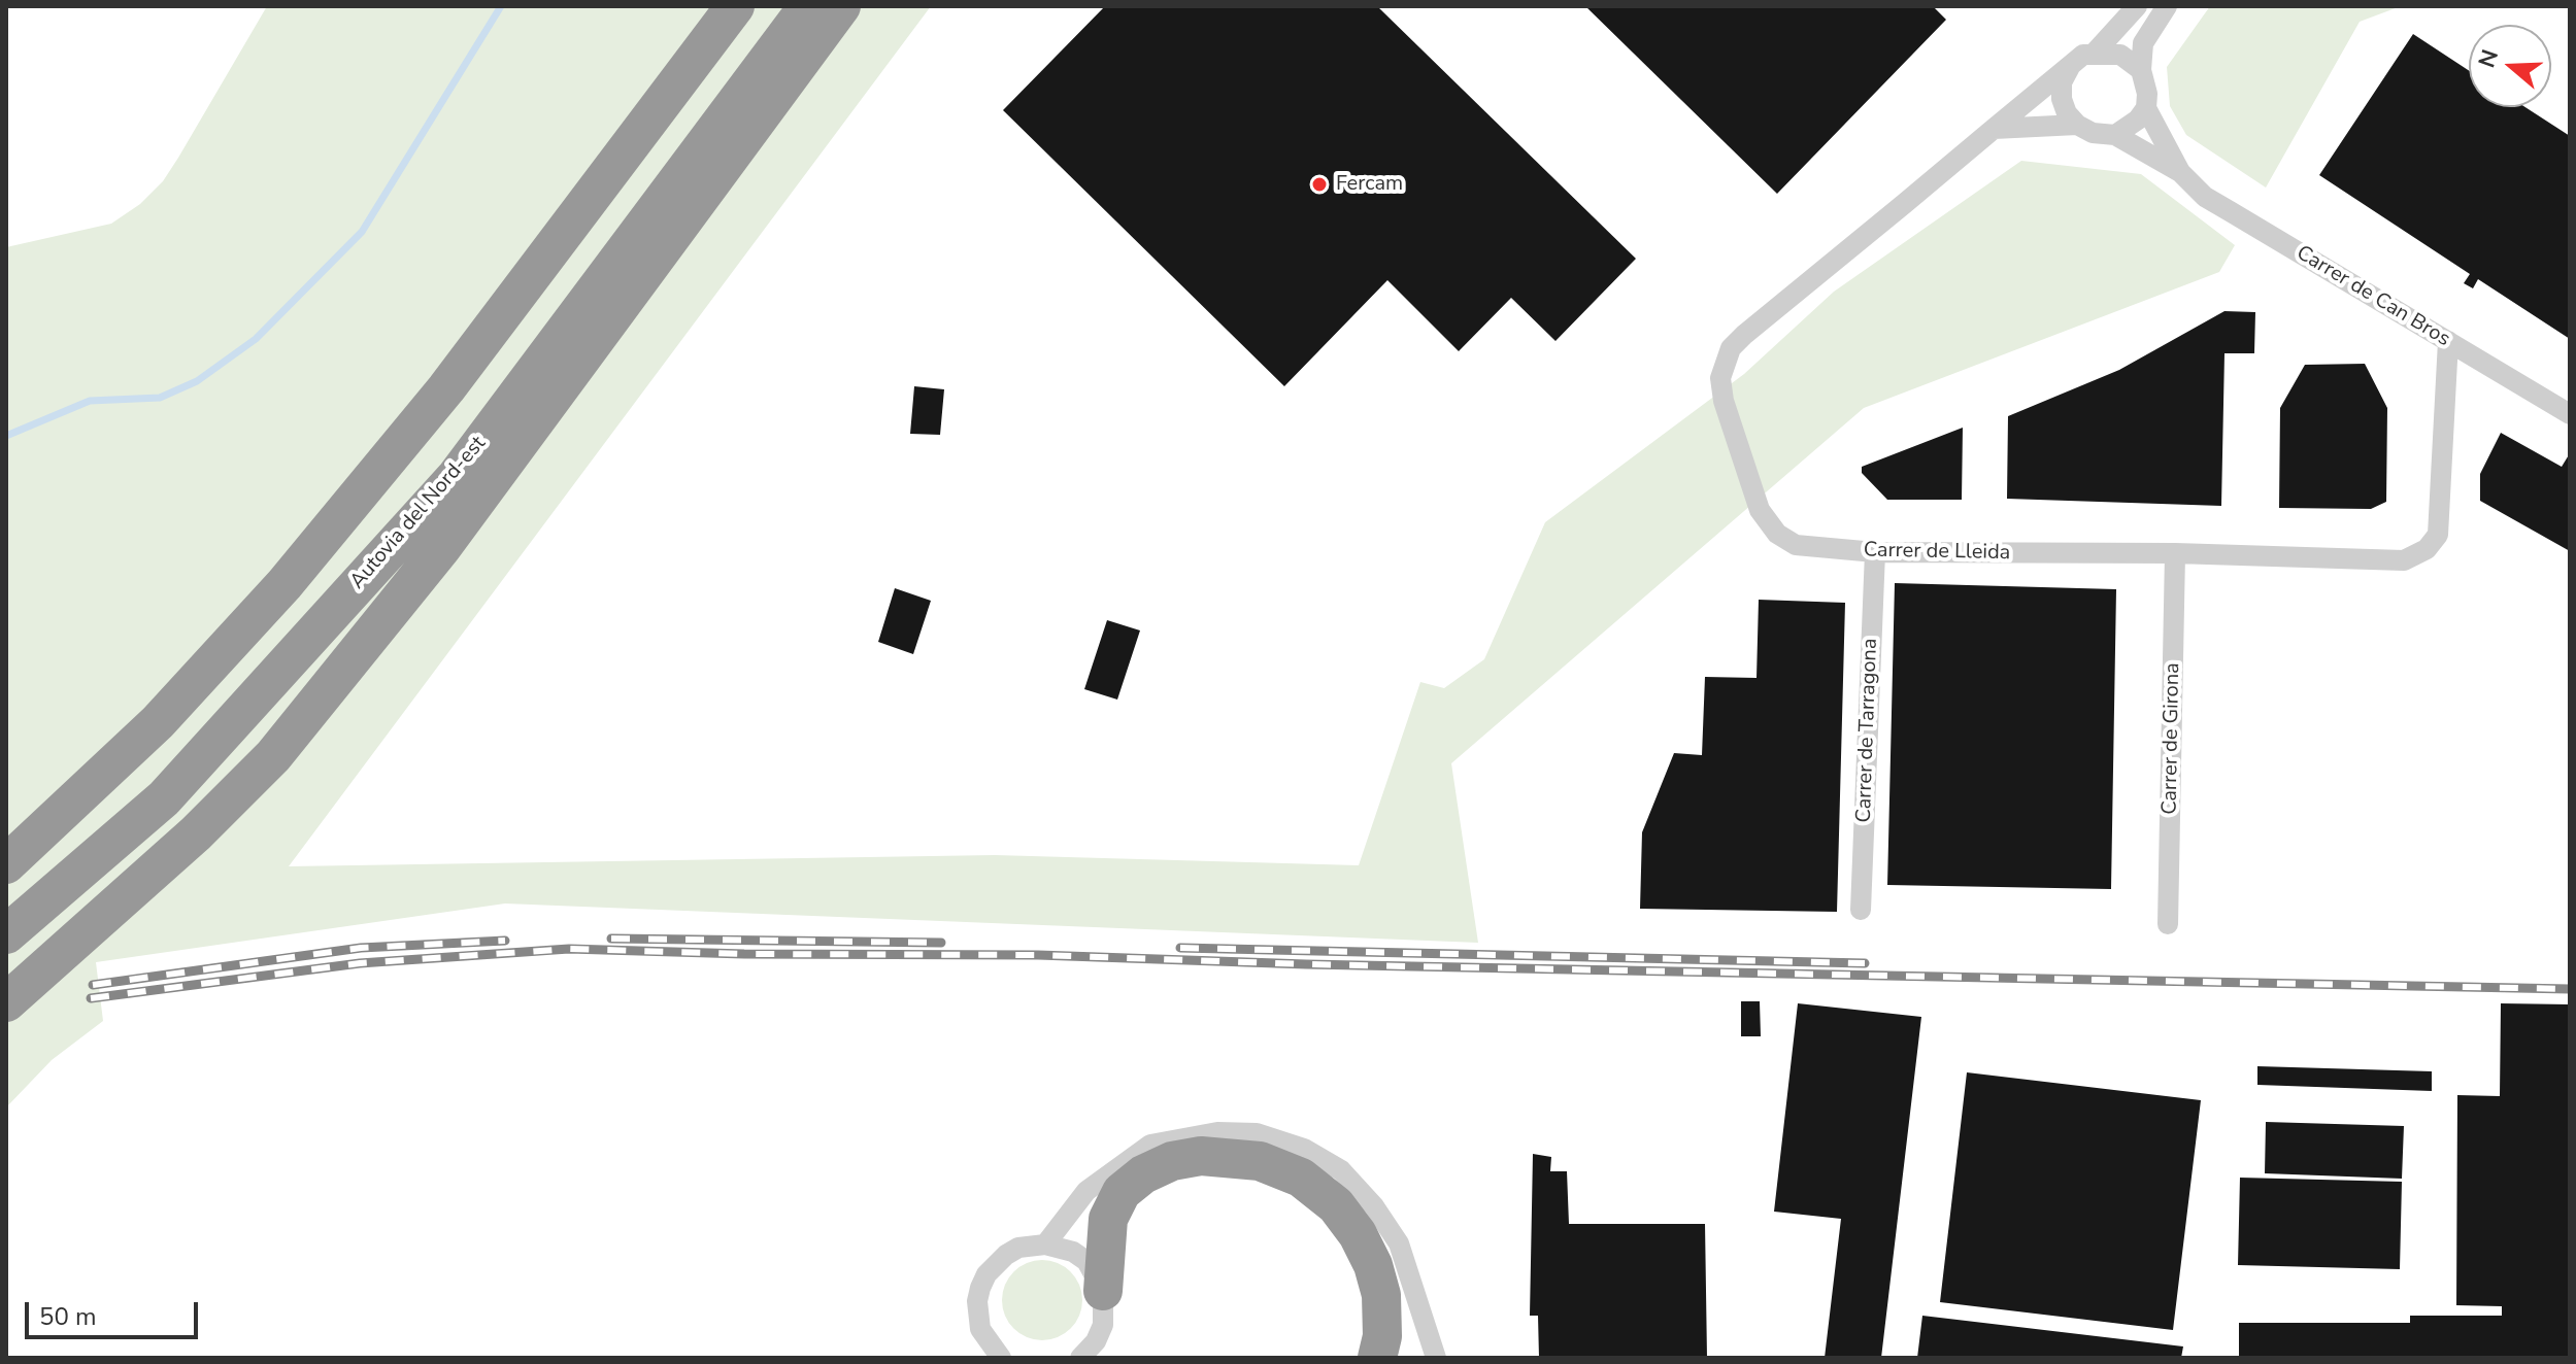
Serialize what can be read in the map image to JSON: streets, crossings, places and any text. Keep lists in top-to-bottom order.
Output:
{
  "streets": {
    "highway": ["Autovia del Nord-est"],
    "street": [
      "Carrer de Can Bros",
      "Carrer de Lleida",
      "Carrer de Tarragona",
      "Carrer de Girona"
    ]
  },
  "crossings": [
    ["Carrer de Can Bros", "Carrer de Lleida"],
    ["Carrer de Lleida", "Carrer de Tarragona"],
    ["Carrer de Lleida", "Carrer de Girona"]
  ],
  "places": ["Fercam"],
  "scale_bar": "50 m",
  "north": "left"
}
